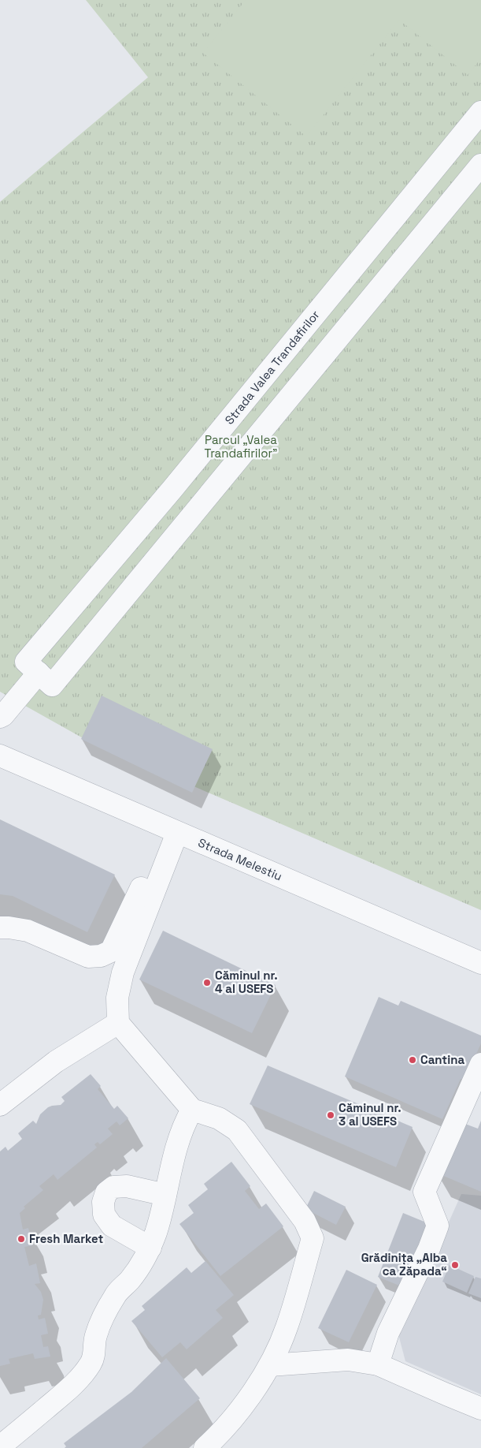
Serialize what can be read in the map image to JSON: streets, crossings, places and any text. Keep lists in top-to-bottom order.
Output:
{
  "streets": {
    "street": ["Strada Valea Trandafirilor", "Strada Melestiu"]
  },
  "parks": ["Parcul „Valea Trandafirilor”"],
  "places": [
    "Căminul nr. 4 al USEFS",
    "Cantina",
    "Căminul nr. 3 al USEFS",
    "Fresh Market",
    "Grădinița „Alba ca Zăpada“"
  ]
}
